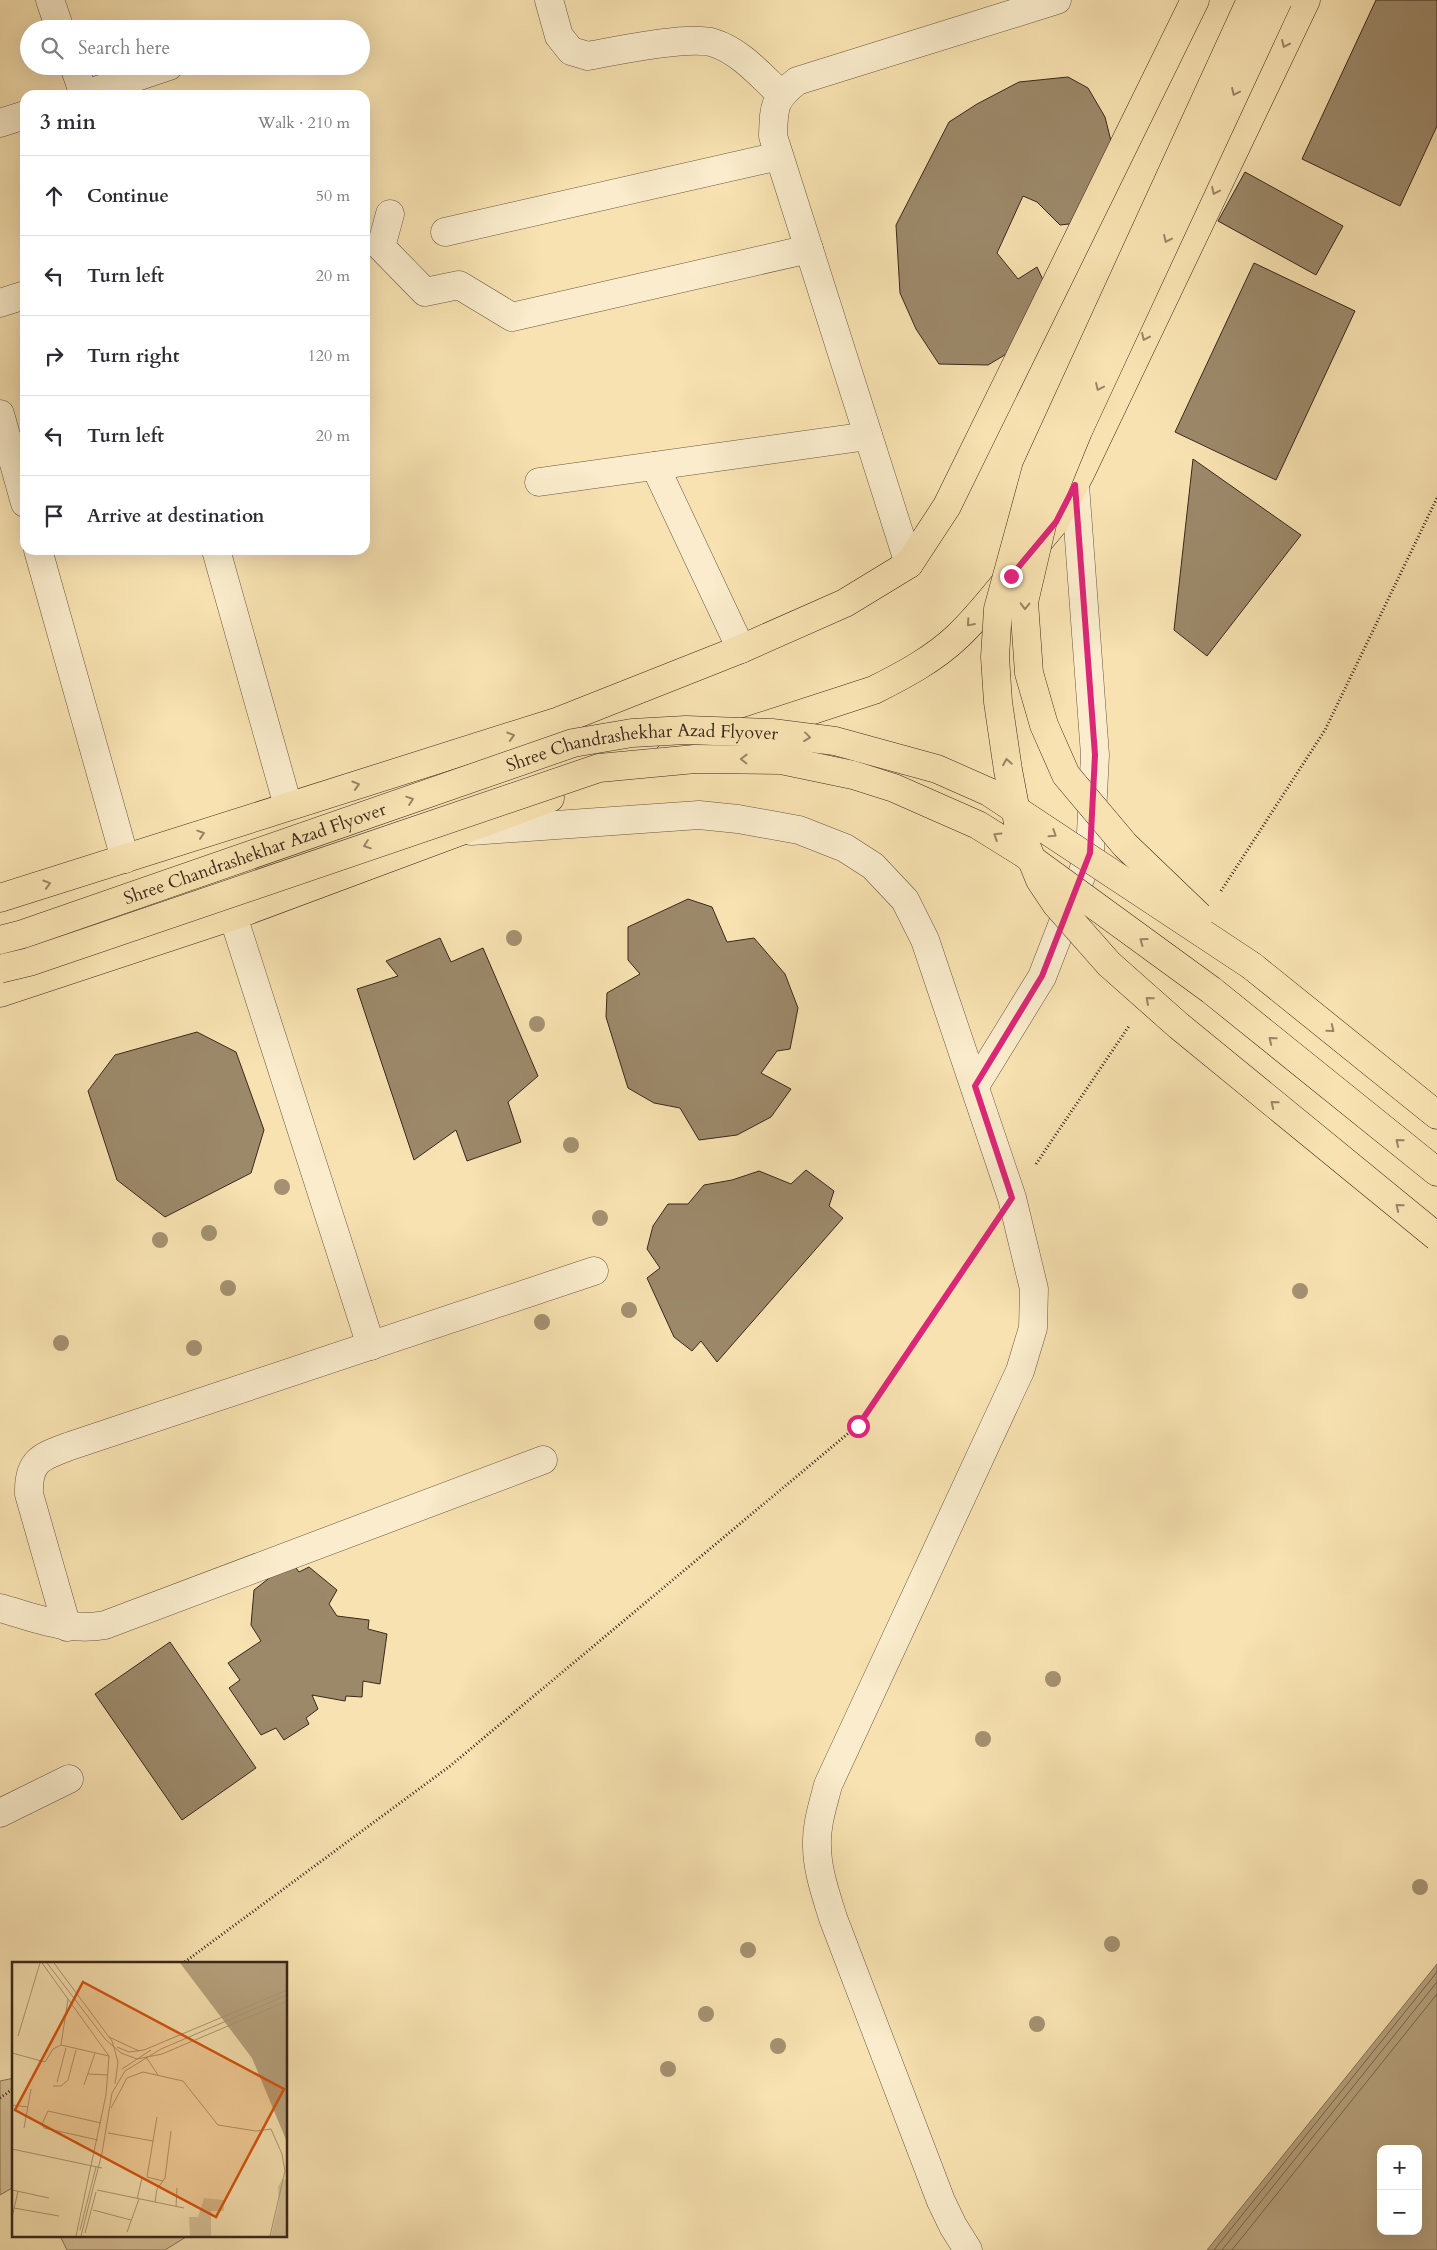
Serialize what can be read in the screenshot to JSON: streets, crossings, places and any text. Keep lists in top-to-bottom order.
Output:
{
  "streets": {
    "main road": ["Shree Chandrashekhar Azad Flyover"]
  },
  "page": {
    "search": "Search here",
    "heading": ["3 min", "Walk · 210 m"],
    "list": [
      ["Continue", "50 m"],
      ["Turn left", "20 m"],
      ["Turn right", "120 m"],
      ["Turn left", "20 m"],
      "Arrive at destination"
    ],
    "map_buttons": ["+", "−"]
  }
}
